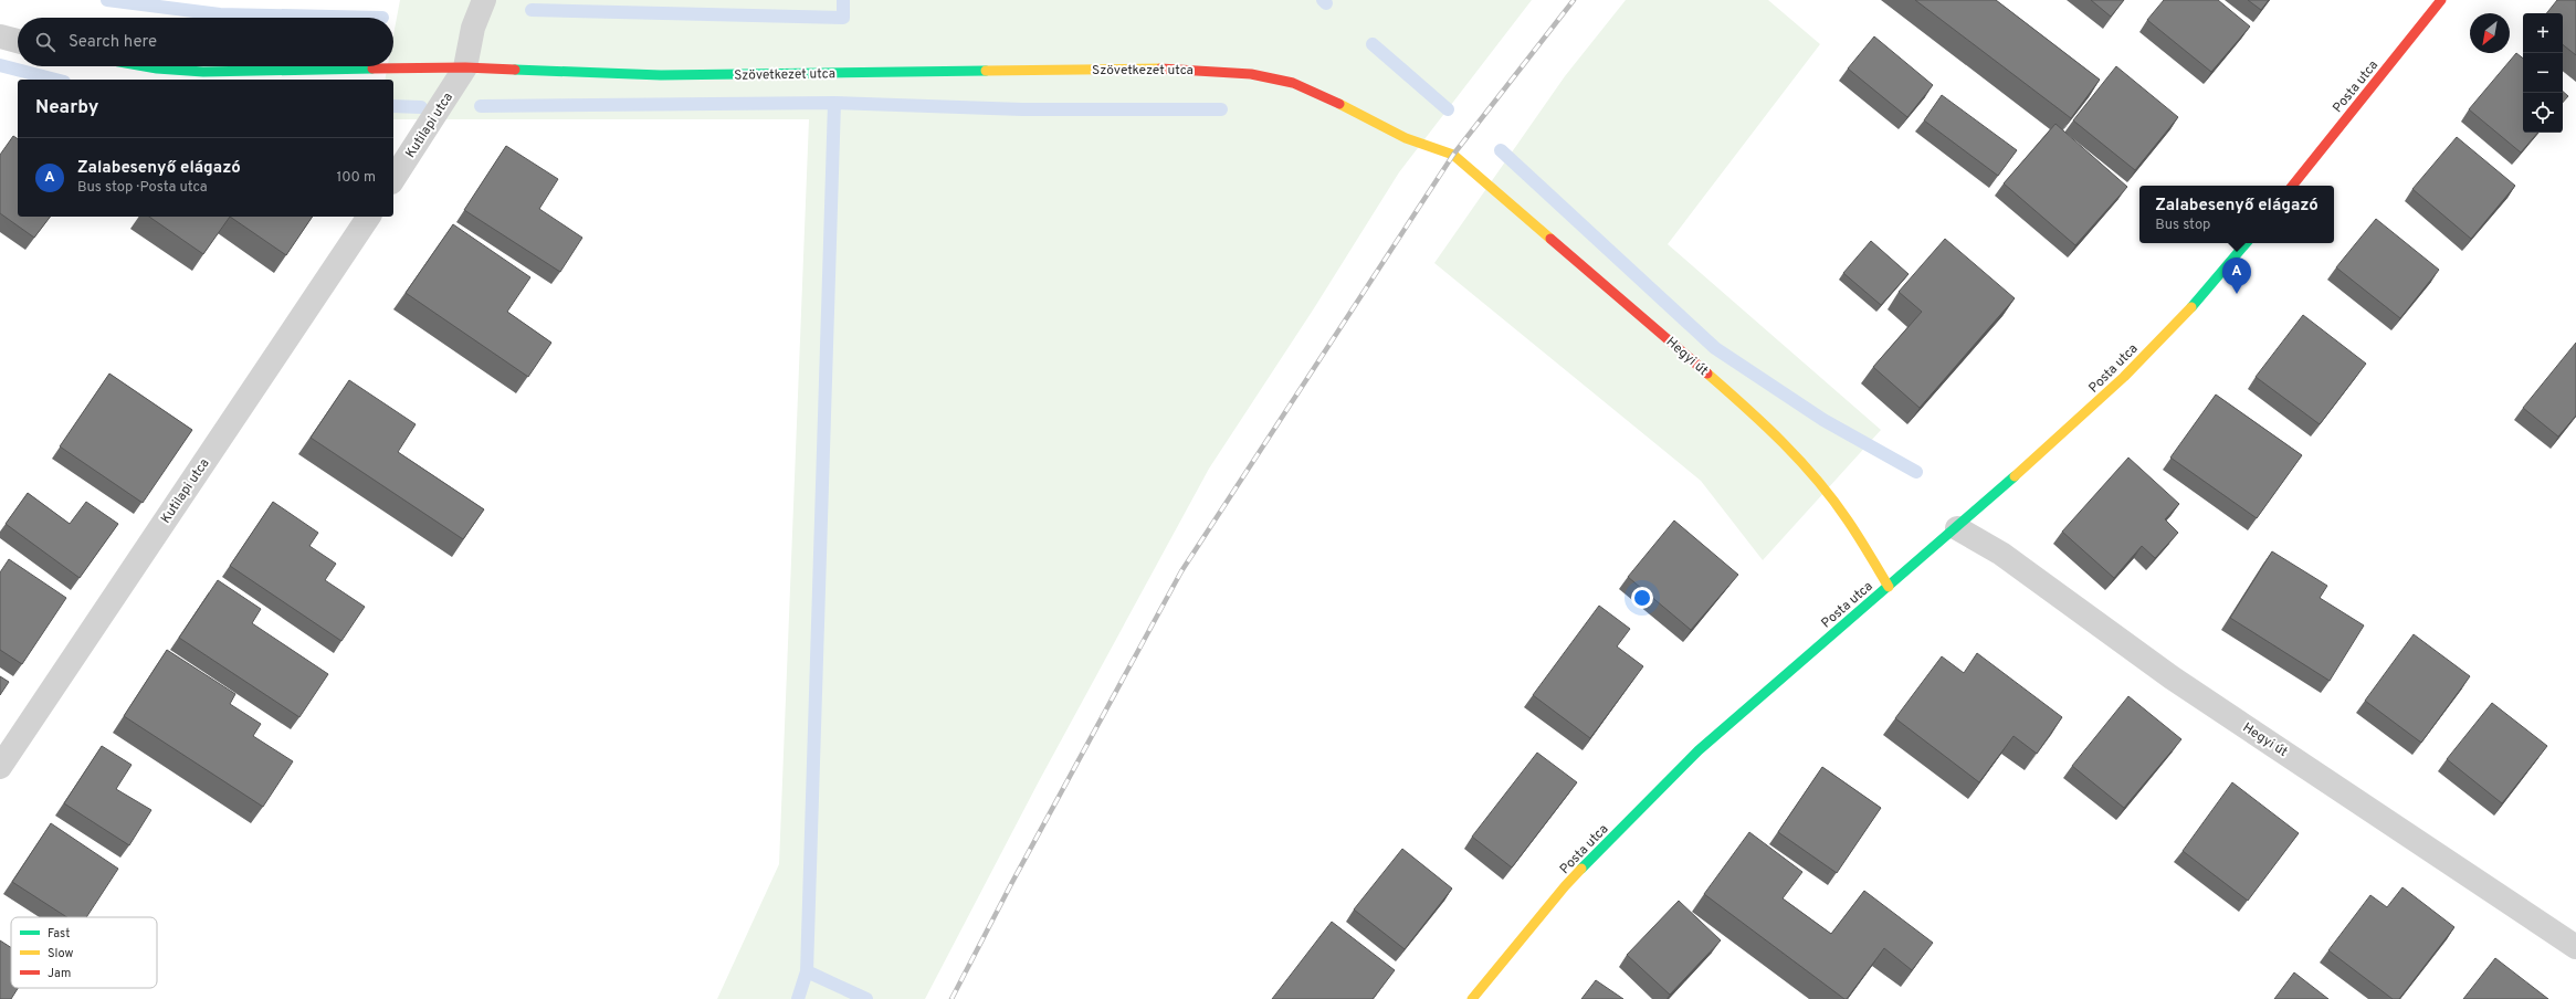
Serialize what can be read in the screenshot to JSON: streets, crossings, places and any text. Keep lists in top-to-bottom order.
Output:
{
  "streets": {
    "street": [
      "Szövetkezet utca",
      "Posta utca",
      "Kutilapi utca",
      "Hegyi út"
    ]
  },
  "crossings": [
    ["Szövetkezet utca", "Kutilapi utca"],
    ["Szövetkezet utca", "Hegyi út"],
    ["Posta utca", "Hegyi út"]
  ],
  "legend": ["Fast", "Slow", "Jam"],
  "north": "bottom left",
  "page": {
    "map_buttons": ["+", "−"],
    "search": "Search here",
    "heading": "Nearby",
    "list": [
      {
        "mark": "A",
        "name": "Zalabesenyő elágazó",
        "note": "Bus stop · Posta utca",
        "value": "100 m"
      }
    ],
    "popup": ["Zalabesenyő elágazó", "Bus stop"],
    "pins": "A"
  }
}
